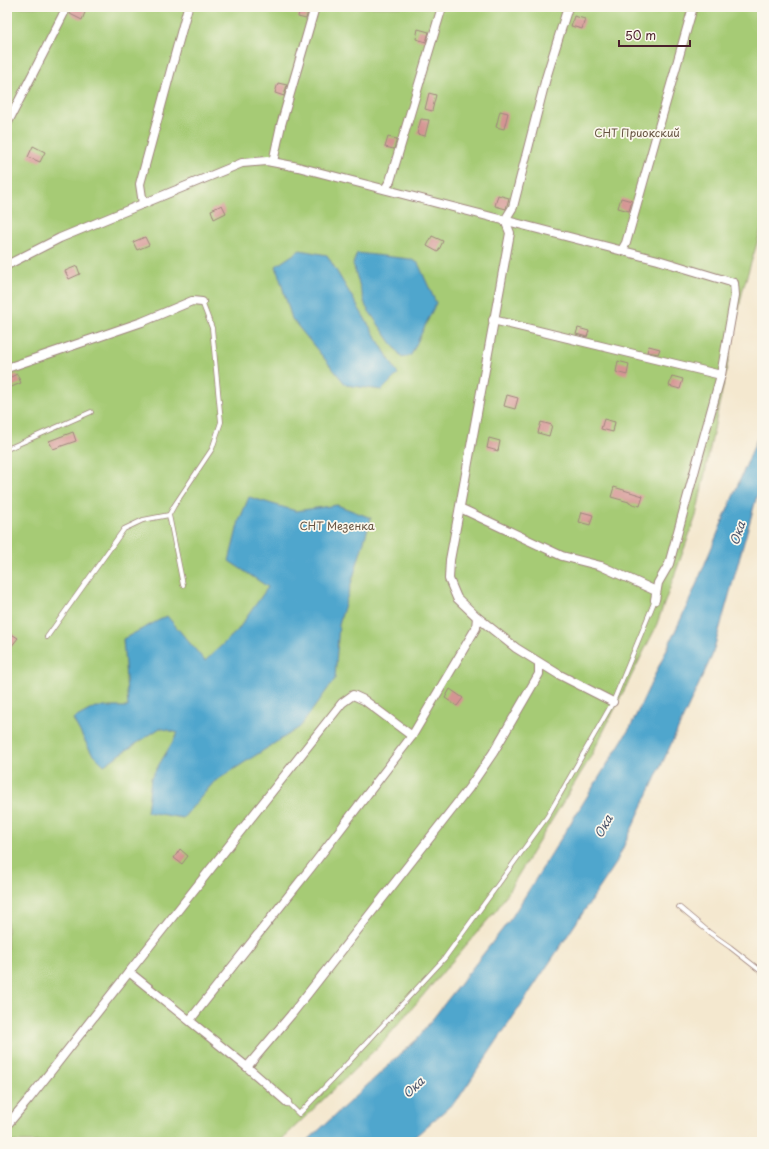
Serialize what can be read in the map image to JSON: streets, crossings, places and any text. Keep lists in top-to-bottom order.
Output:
{
  "water": ["Ока"],
  "parks": ["СНТ Приокский", "СНТ Мезенка"],
  "scale_bar": "50 m"
}
